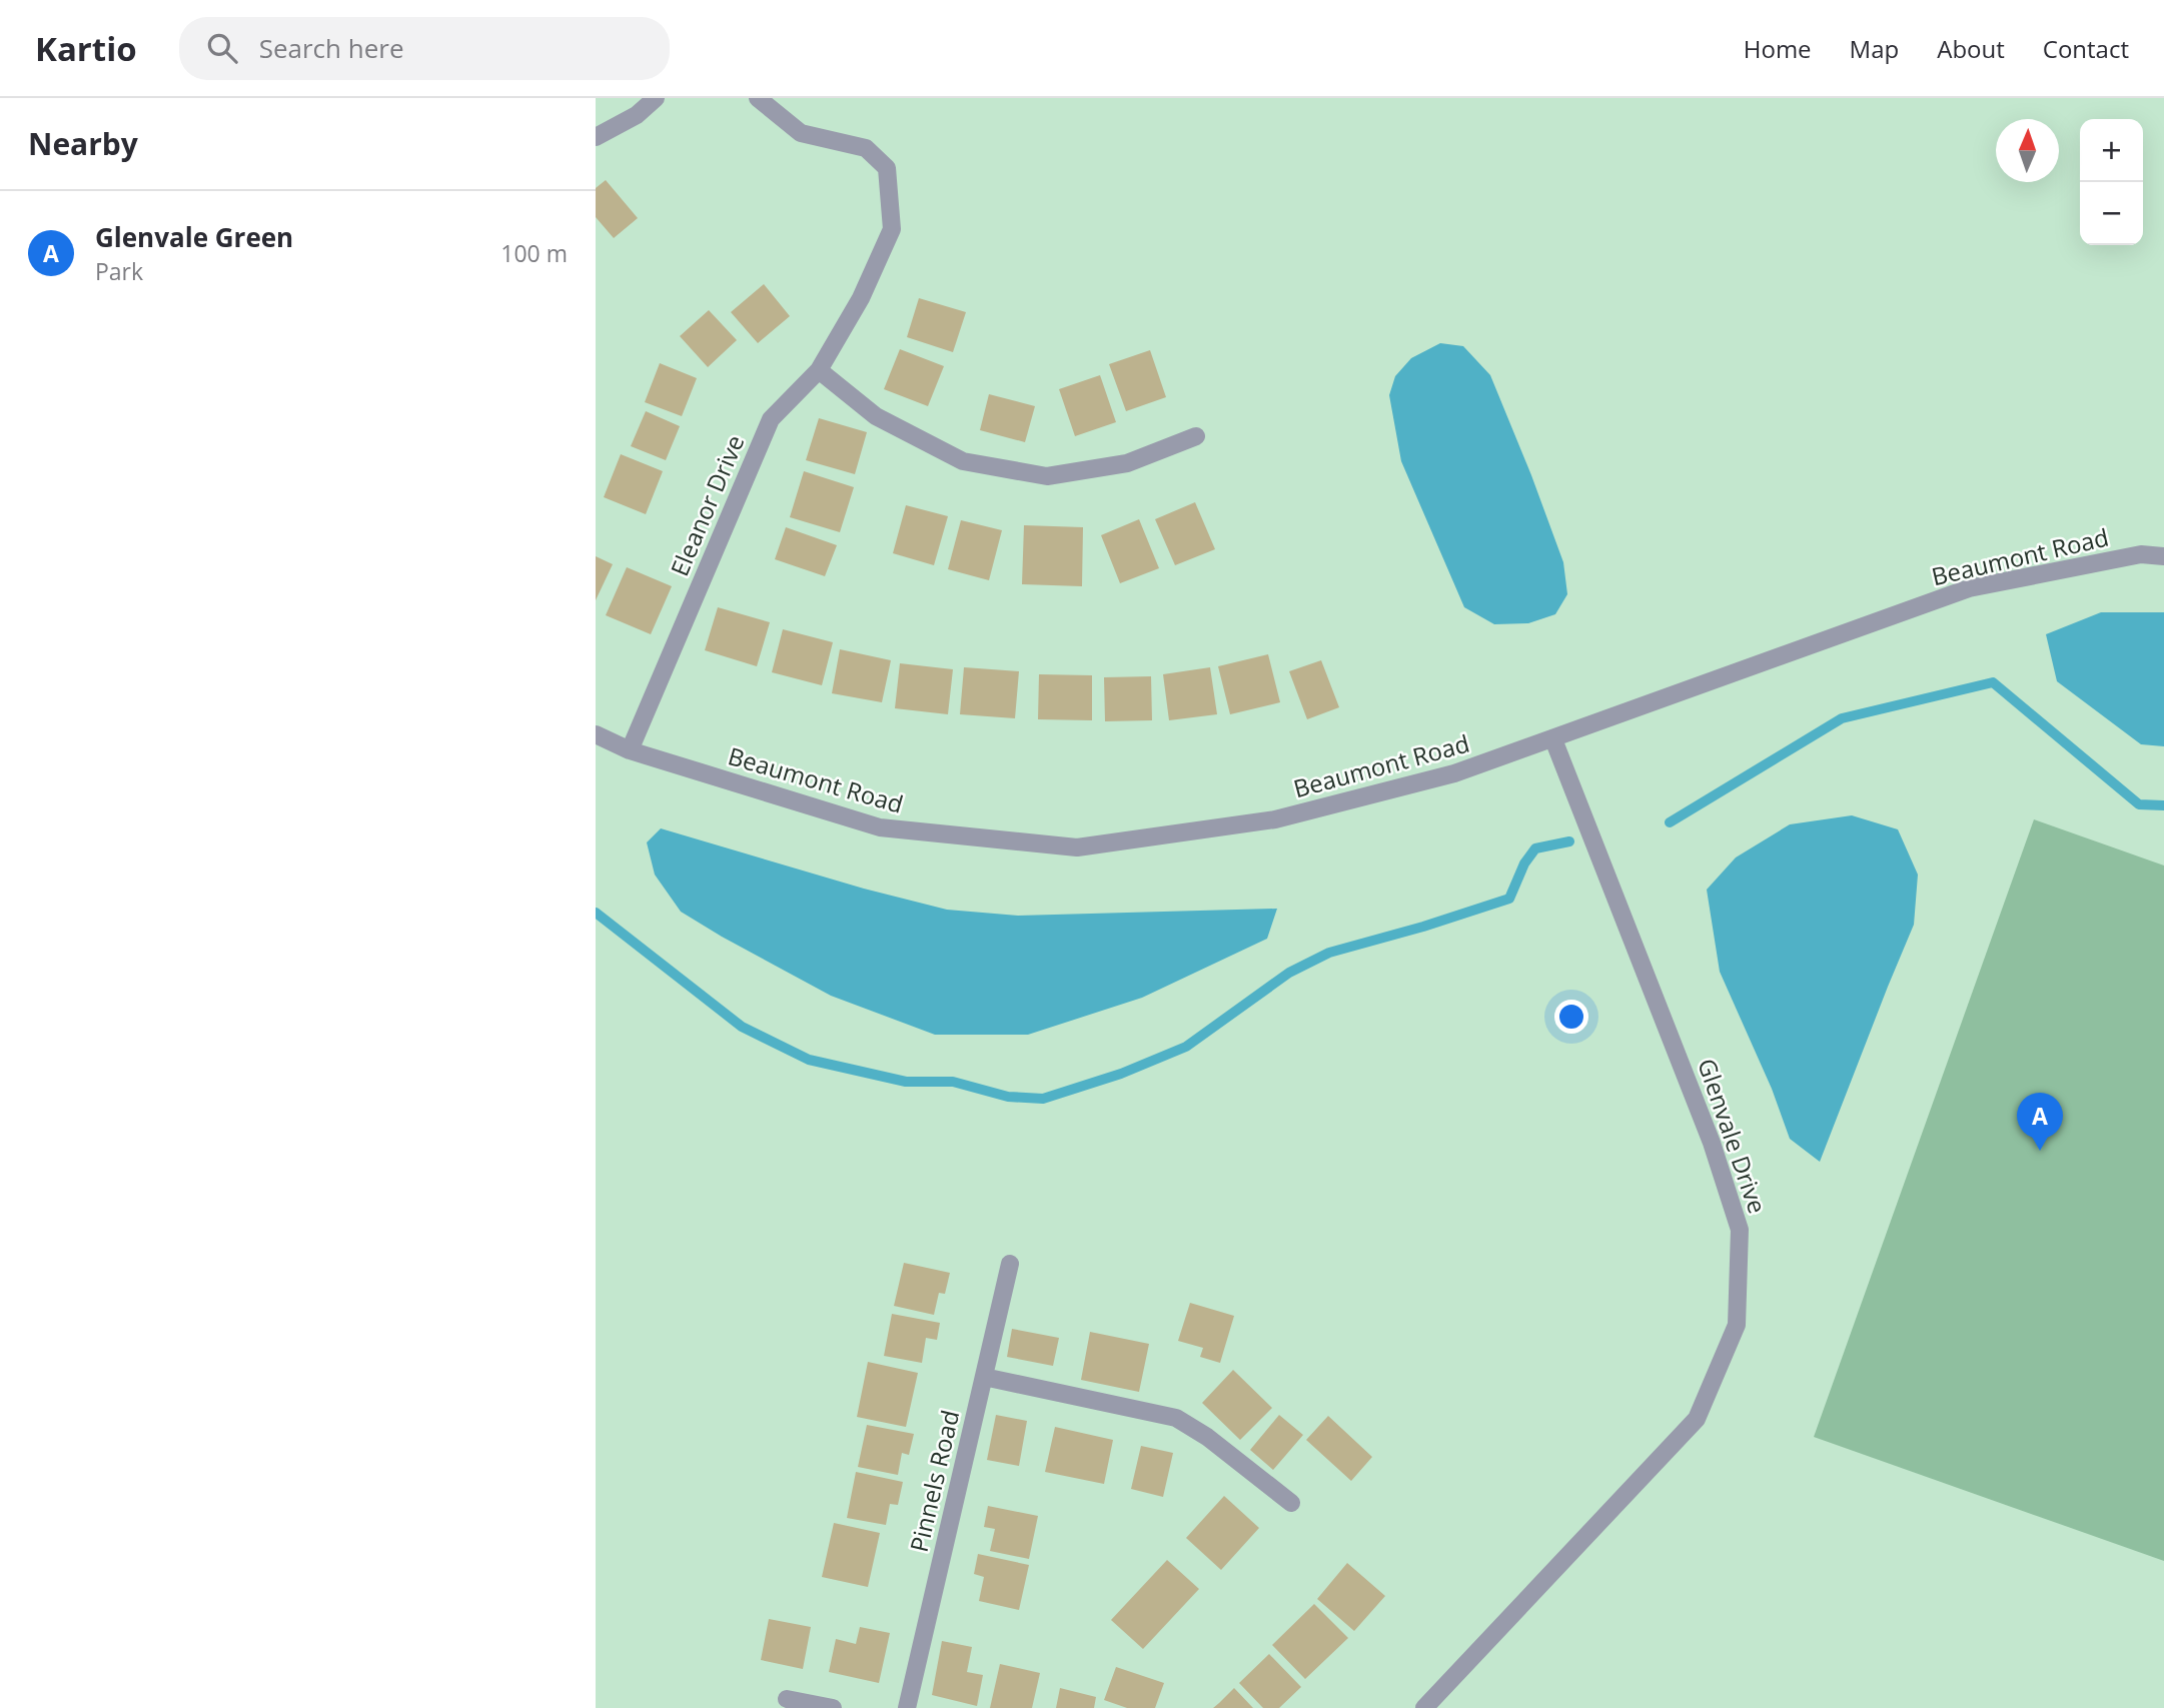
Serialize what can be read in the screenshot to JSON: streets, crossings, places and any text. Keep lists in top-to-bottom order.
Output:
{
  "streets": {
    "street": [
      "Eleanor Drive",
      "Beaumont Road",
      "Glenvale Drive",
      "Pinnels Road"
    ]
  },
  "crossings": [
    ["Eleanor Drive", "Beaumont Road"],
    ["Beaumont Road", "Glenvale Drive"]
  ],
  "north": "top",
  "page": {
    "header": "Kartio",
    "search": "Search here",
    "nav": [
      "Home",
      "Map",
      "About",
      "Contact"
    ],
    "heading": "Nearby",
    "map_buttons": ["+", "−"],
    "list": [
      {
        "mark": "A",
        "name": "Glenvale Green",
        "note": "Park",
        "value": "100 m"
      }
    ],
    "pins": "A"
  }
}
